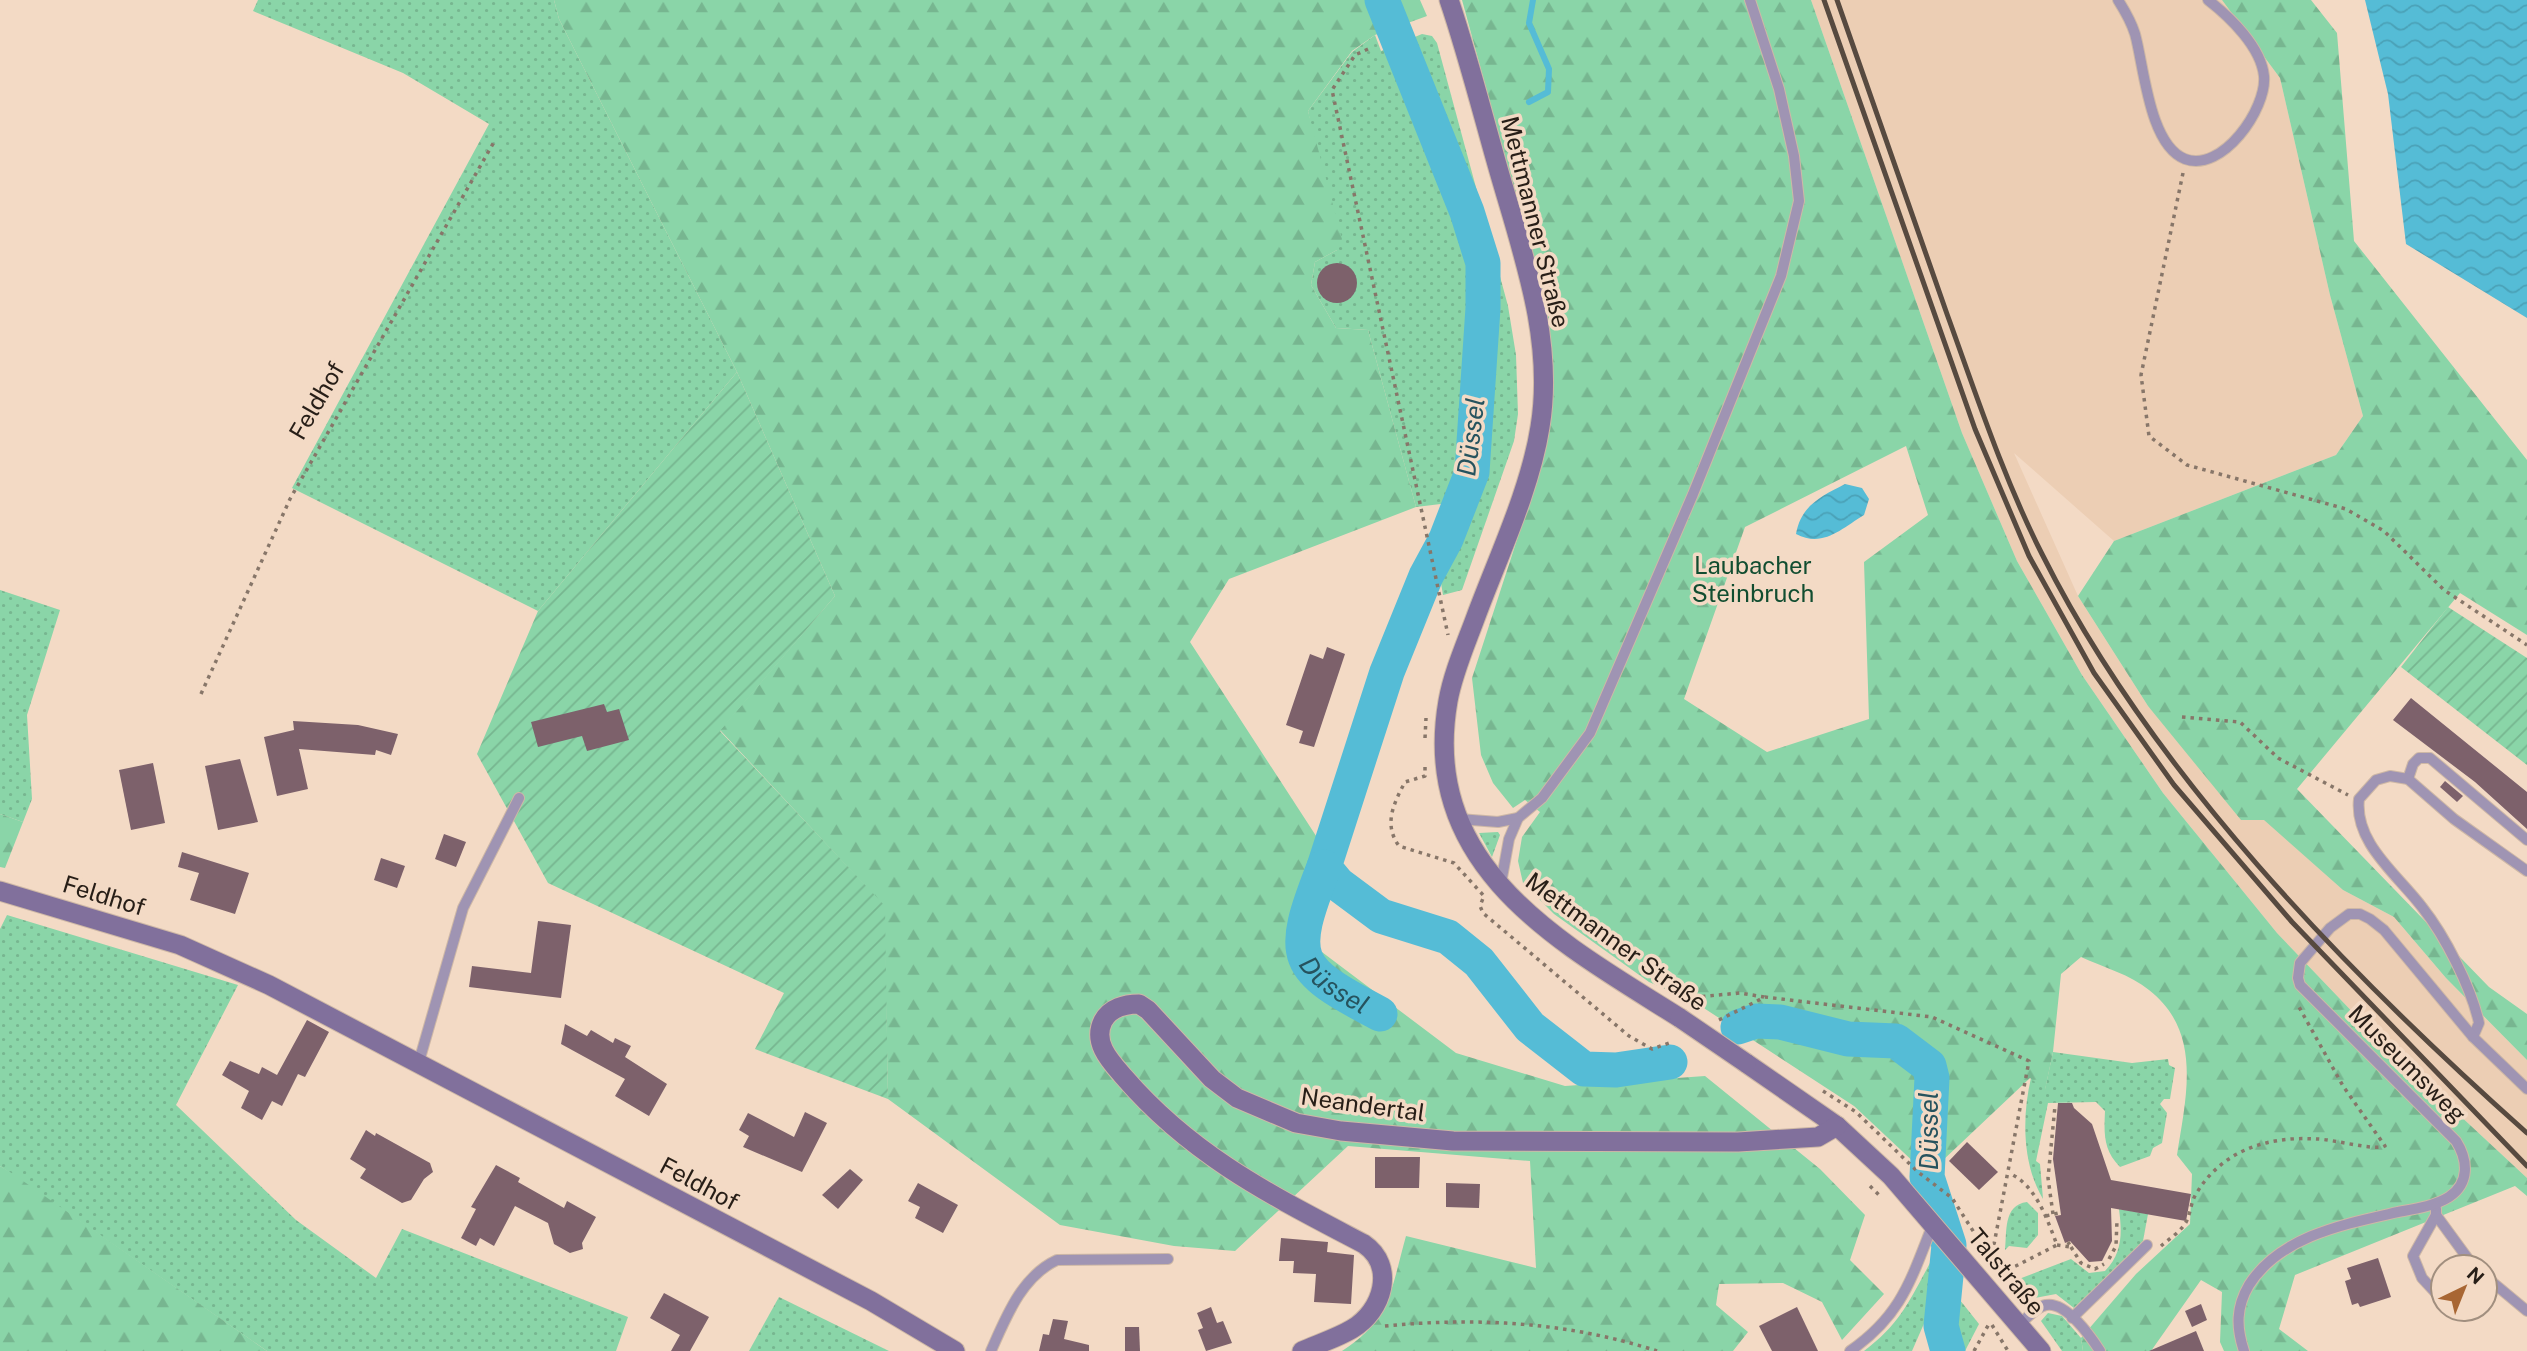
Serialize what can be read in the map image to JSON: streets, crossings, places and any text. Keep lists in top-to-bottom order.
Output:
{
  "streets": {
    "main road": [
      "Mettmanner Straße",
      "Feldhof",
      "Neandertal",
      "Talstraße"
    ],
    "lane": ["Museumsweg"]
  },
  "crossings": [
    ["Mettmanner Straße", "Neandertal"],
    ["Mettmanner Straße", "Talstraße"]
  ],
  "water": ["Düssel"],
  "parks": ["Laubacher Steinbruch"],
  "north": "top right"
}
